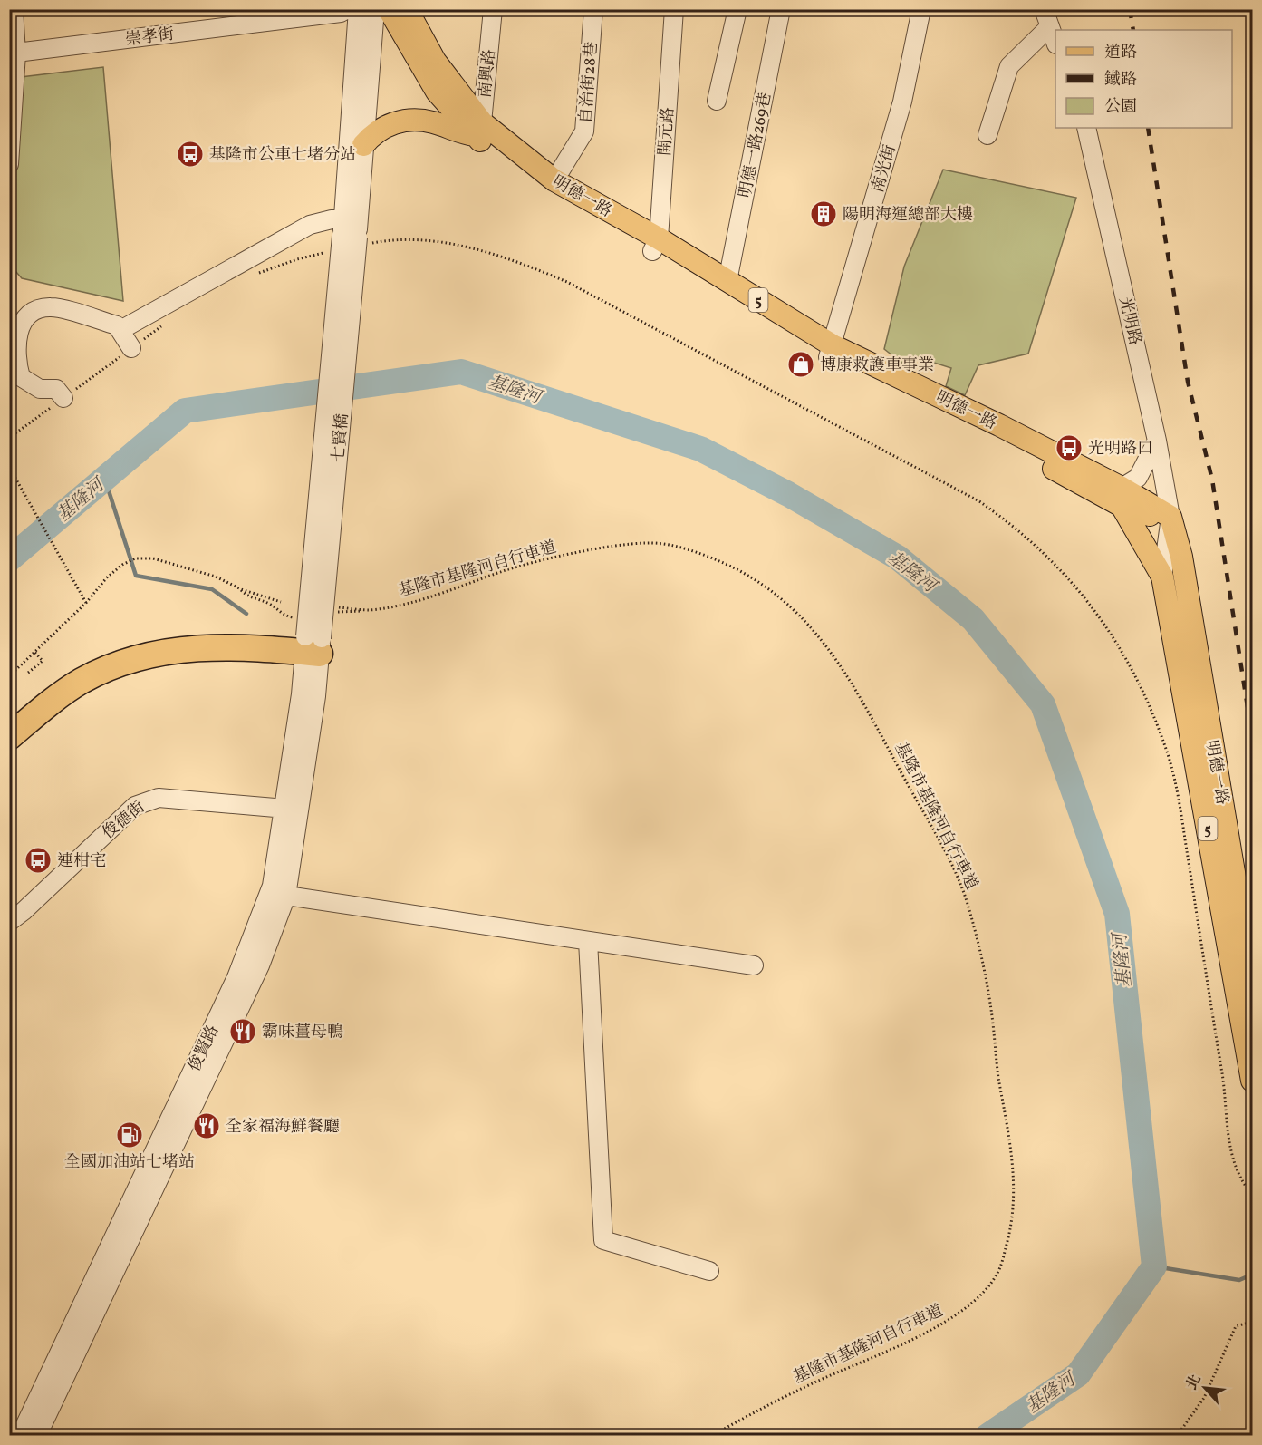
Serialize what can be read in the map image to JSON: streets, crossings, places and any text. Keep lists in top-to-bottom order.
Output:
{
  "streets": {
    "main road": ["明德一路", "5"],
    "street": [
      "崇孝街",
      "南興路",
      "自治街28巷",
      "開元路",
      "明德一路269巷",
      "南光街",
      "光明路",
      "七賢橋",
      "俊德街",
      "俊賢路"
    ],
    "path": ["基隆市基隆河自行車道"]
  },
  "crossings": [
    ["南興路", "明德一路"],
    ["自治街28巷", "明德一路"],
    ["開元路", "明德一路"],
    ["明德一路269巷", "明德一路"],
    ["南光街", "明德一路"],
    ["明德一路", "5"],
    ["明德一路", "光明路"],
    ["5", "光明路"],
    ["七賢橋", "基隆市基隆河自行車道"],
    ["七賢橋", "俊賢路"],
    ["俊德街", "俊賢路"]
  ],
  "water": ["基隆河"],
  "places": {
    "bus stop": ["基隆市公車七堵分站", "光明路口", "連柑宅"],
    "building": ["陽明海運總部大樓"],
    "shop": ["博康救護車事業"],
    "restaurant": ["霸味薑母鴨", "全家福海鮮餐廳"],
    "fuel station": ["全國加油站七堵站"]
  },
  "legend": ["道路", "鐵路", "公園"],
  "north": "top left"
}
